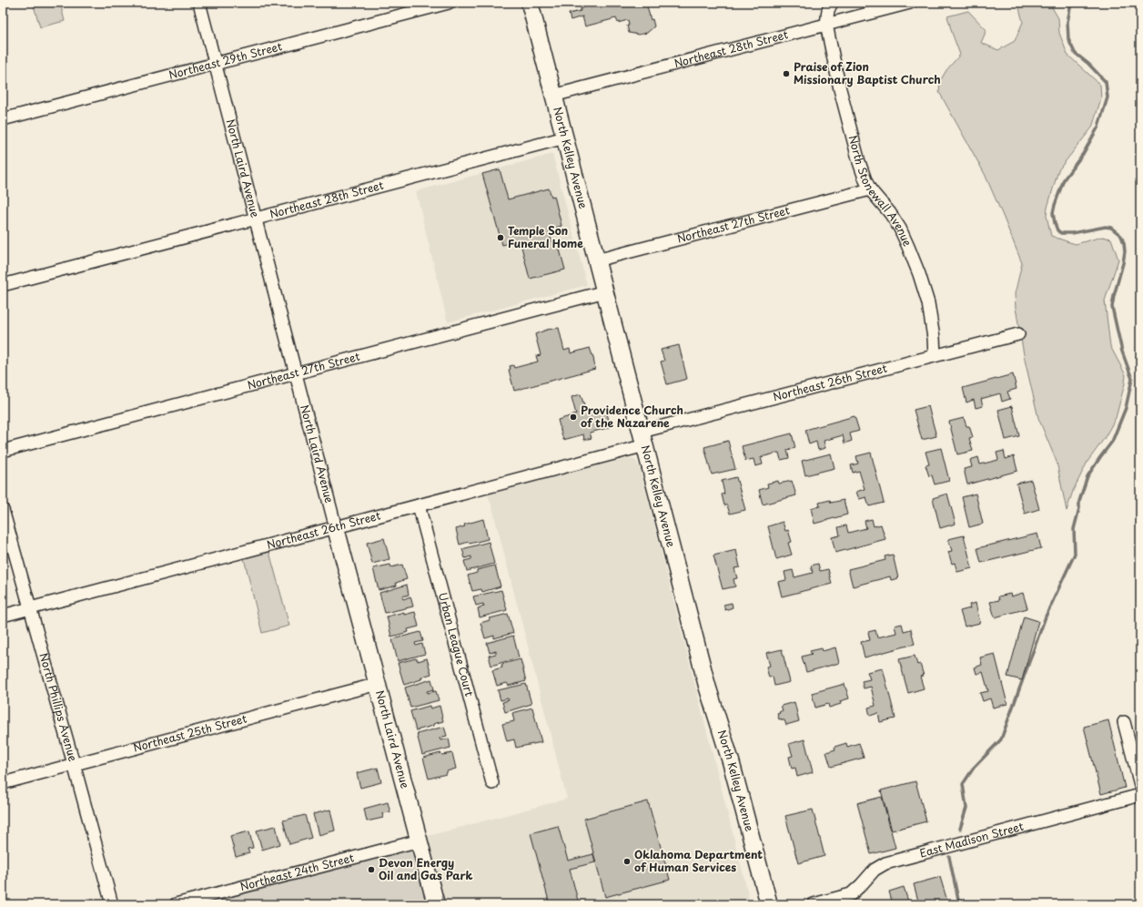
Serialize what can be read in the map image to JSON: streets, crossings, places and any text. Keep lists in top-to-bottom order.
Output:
{
  "streets": {
    "main road": ["North Kelley Avenue", "North Laird Avenue"],
    "street": [
      "Northeast 28th Street",
      "Northeast 29th Street",
      "North Stonewall Avenue",
      "Northeast 27th Street",
      "Northeast 26th Street",
      "Urban League Court",
      "North Phillips Avenue",
      "Northeast 25th Street",
      "East Madison Street",
      "Northeast 24th Street"
    ]
  },
  "crossings": [
    ["Northeast 28th Street", "North Kelley Avenue"],
    ["Northeast 28th Street", "North Laird Avenue"],
    ["Northeast 28th Street", "North Stonewall Avenue"],
    ["Northeast 29th Street", "North Laird Avenue"],
    ["North Kelley Avenue", "Northeast 27th Street"],
    ["North Kelley Avenue", "Northeast 26th Street"],
    ["North Laird Avenue", "Northeast 27th Street"],
    ["North Laird Avenue", "Northeast 26th Street"],
    ["North Laird Avenue", "Northeast 25th Street"],
    ["North Laird Avenue", "Northeast 24th Street"],
    ["North Stonewall Avenue", "Northeast 27th Street"],
    ["North Stonewall Avenue", "Northeast 26th Street"],
    ["Northeast 26th Street", "Urban League Court"],
    ["Northeast 26th Street", "North Phillips Avenue"],
    ["North Phillips Avenue", "Northeast 25th Street"]
  ],
  "places": [
    "Praise of Zion Missionary Baptist Church",
    "Temple Son Funeral Home",
    "Providence Church of the Nazarene",
    "Oklahoma Department of Human Services",
    "Devon Energy Oil and Gas Park"
  ]
}
